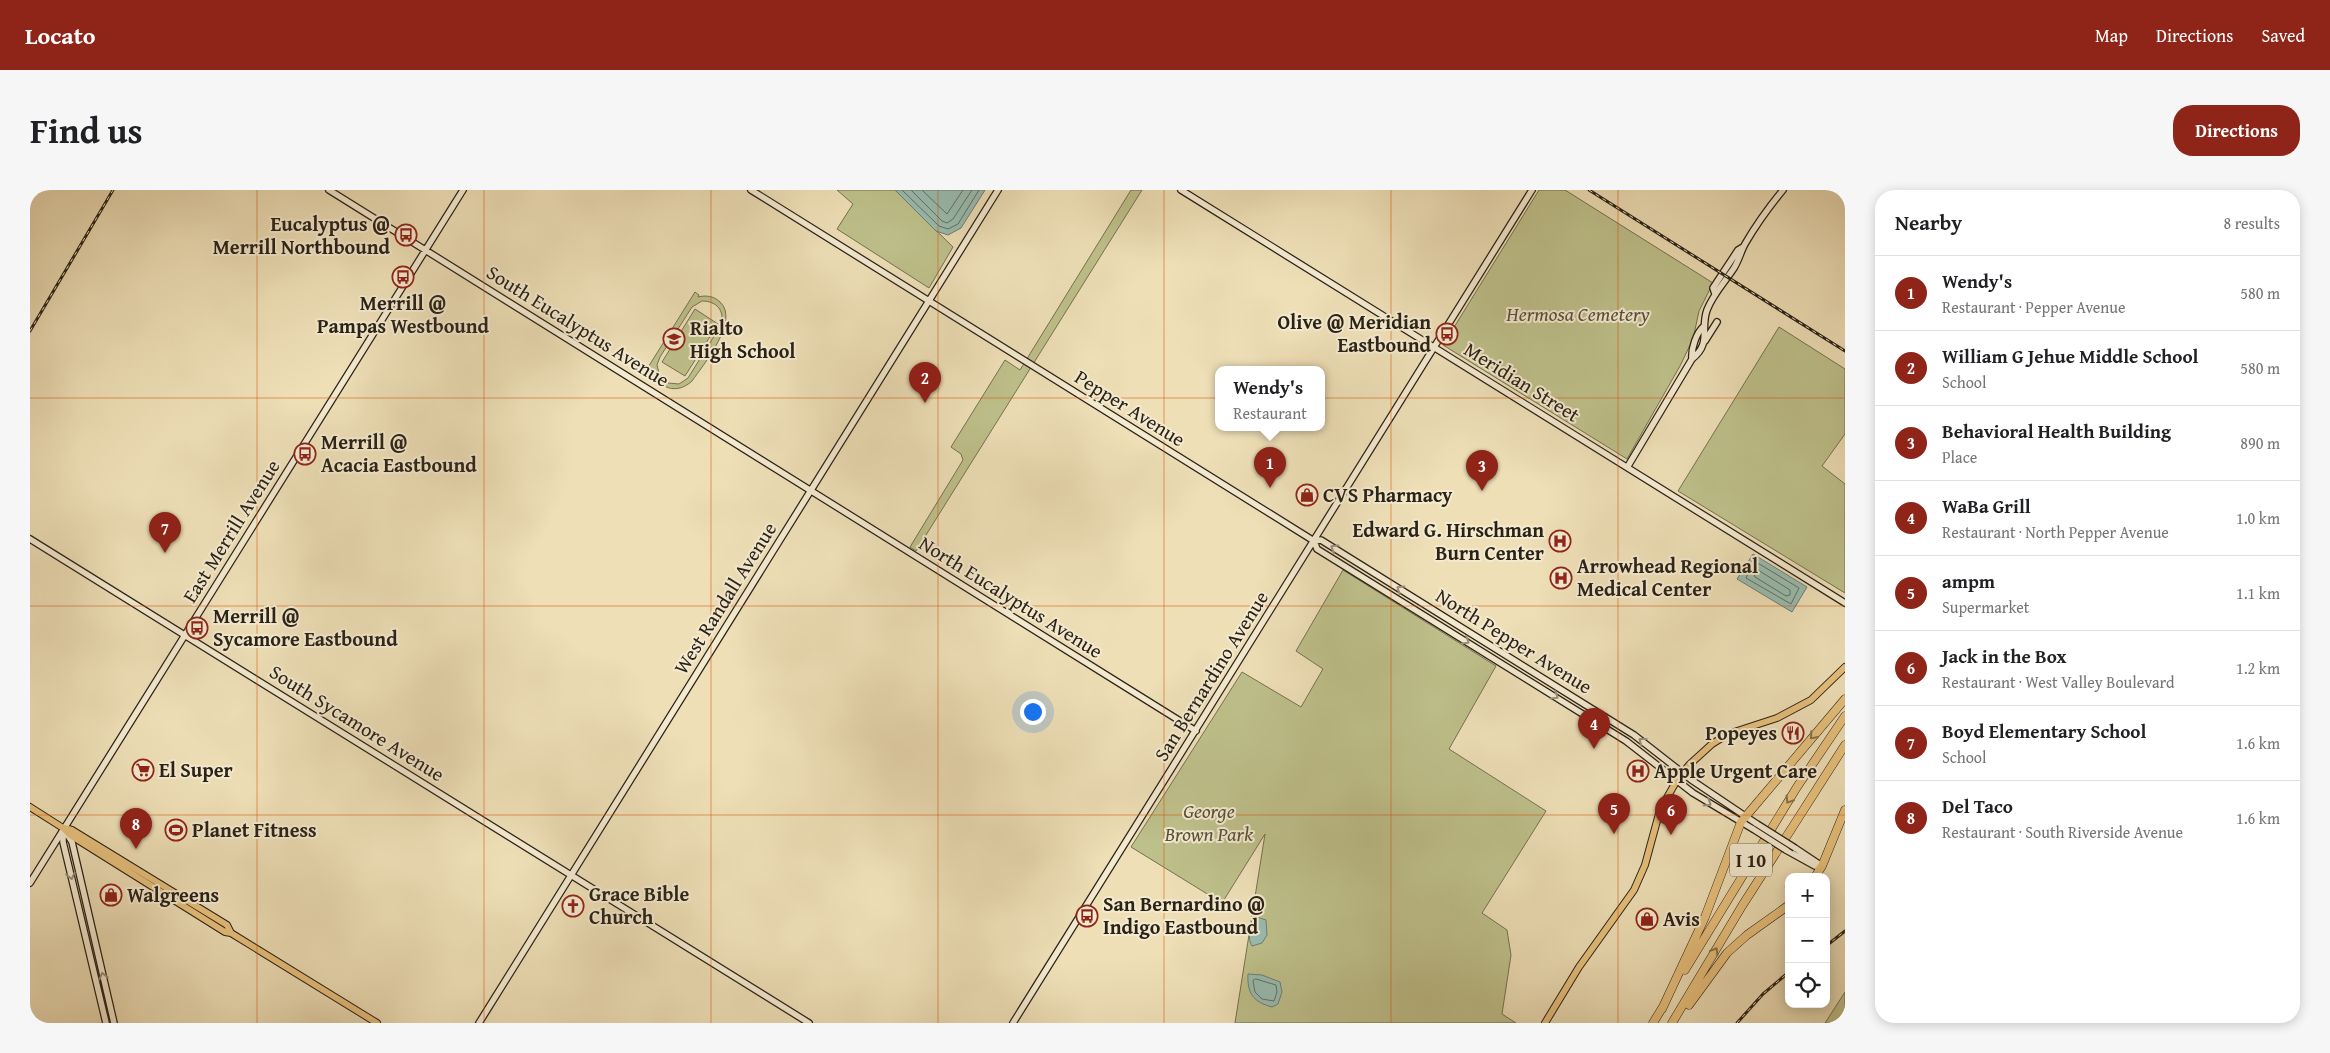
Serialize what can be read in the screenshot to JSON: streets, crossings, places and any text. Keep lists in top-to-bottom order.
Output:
{
  "streets": {
    "highway": ["I 10"],
    "street": [
      "South Eucalyptus Avenue",
      "Meridian Street",
      "Pepper Avenue",
      "East Merrill Avenue",
      "North Eucalyptus Avenue",
      "West Randall Avenue",
      "North Pepper Avenue",
      "San Bernardino Avenue",
      "South Sycamore Avenue"
    ]
  },
  "crossings": [
    ["South Eucalyptus Avenue", "East Merrill Avenue"],
    ["South Eucalyptus Avenue", "North Eucalyptus Avenue"],
    ["South Eucalyptus Avenue", "West Randall Avenue"],
    ["Meridian Street", "San Bernardino Avenue"],
    ["Pepper Avenue", "West Randall Avenue"],
    ["Pepper Avenue", "North Pepper Avenue"],
    ["Pepper Avenue", "San Bernardino Avenue"],
    ["East Merrill Avenue", "South Sycamore Avenue"],
    ["North Eucalyptus Avenue", "West Randall Avenue"],
    ["North Eucalyptus Avenue", "San Bernardino Avenue"],
    ["West Randall Avenue", "South Sycamore Avenue"]
  ],
  "parks": ["Hermosa Cemetery", "George Brown Park"],
  "places": {
    "bus stop": [
      "Eucalyptus @ Merrill Northbound",
      "Merrill @ Pampas Westbound",
      "Olive @ Meridian Eastbound",
      "Merrill @ Acacia Eastbound",
      "Merrill @ Sycamore Eastbound",
      "San Bernardino @ Indigo Eastbound"
    ],
    "school or university": ["Rialto High School"],
    "shop": ["CVS Pharmacy", "Walgreens", "Avis"],
    "hospital": ["Edward G. Hirschman Burn Center", "Arrowhead Regional Medical Center", "Apple Urgent Care"],
    "restaurant": ["Popeyes"],
    "supermarket": ["El Super"],
    "sports": ["Planet Fitness"],
    "church": ["Grace Bible Church"]
  },
  "page": {
    "header": "Locato",
    "nav": ["Map", "Directions", "Saved"],
    "title": "Find us",
    "buttons": "Directions",
    "heading": ["Nearby", "8 results"],
    "list": [
      {
        "mark": "1",
        "name": "Wendy's",
        "note": "Restaurant · Pepper Avenue",
        "value": "580 m"
      },
      {
        "mark": "2",
        "name": "William G Jehue Middle School",
        "note": "School",
        "value": "580 m"
      },
      {
        "mark": "3",
        "name": "Behavioral Health Building",
        "note": "Place",
        "value": "890 m"
      },
      {
        "mark": "4",
        "name": "WaBa Grill",
        "note": "Restaurant · North Pepper Avenue",
        "value": "1.0 km"
      },
      {
        "mark": "5",
        "name": "ampm",
        "note": "Supermarket",
        "value": "1.1 km"
      },
      {
        "mark": "6",
        "name": "Jack in the Box",
        "note": "Restaurant · West Valley Boulevard",
        "value": "1.2 km"
      },
      {
        "mark": "7",
        "name": "Boyd Elementary School",
        "note": "School",
        "value": "1.6 km"
      },
      {
        "mark": "8",
        "name": "Del Taco",
        "note": "Restaurant · South Riverside Avenue",
        "value": "1.6 km"
      }
    ],
    "pins": [
      "2",
      "1",
      "3",
      "7",
      "4",
      "5",
      "6",
      "8"
    ],
    "popup": ["Wendy's", "Restaurant"],
    "map_buttons": ["+", "−"]
  }
}
